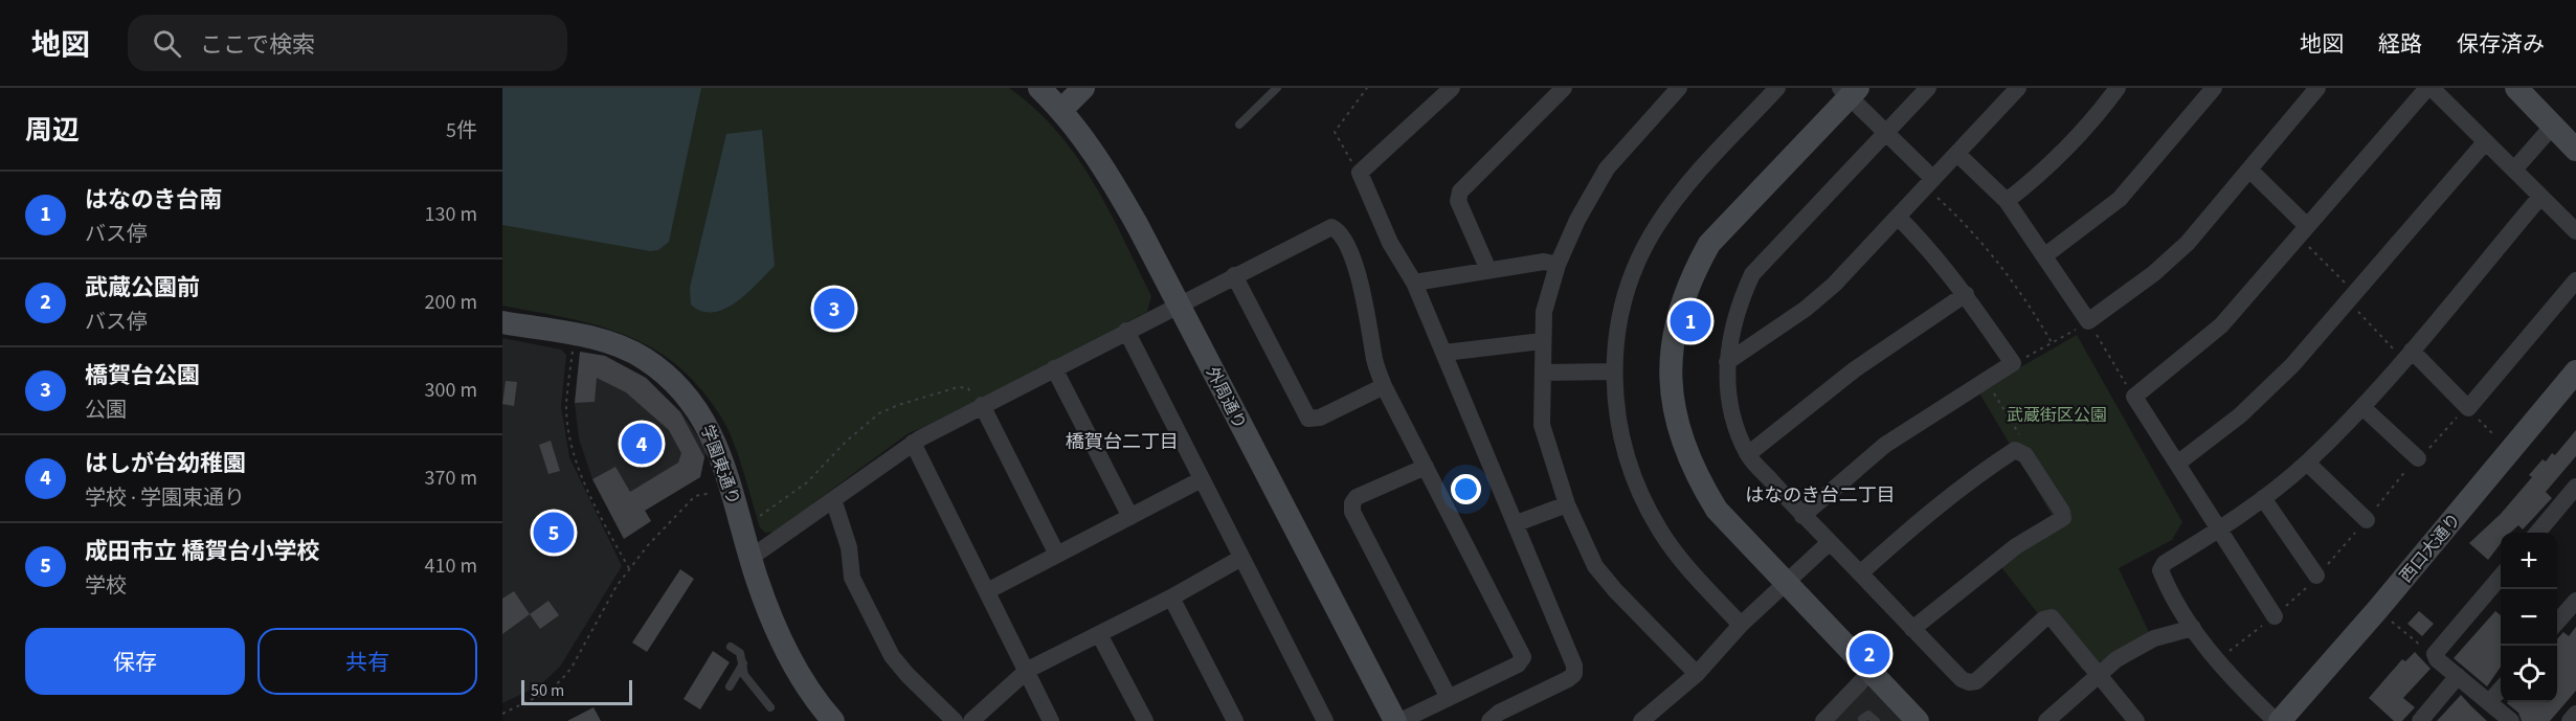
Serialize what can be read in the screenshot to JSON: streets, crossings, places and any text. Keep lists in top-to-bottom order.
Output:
{
  "streets": {
    "street": ["外周通り", "学園東通り", "西口大通り"]
  },
  "districts": ["橋賀台二丁目", "はなのき台二丁目"],
  "parks": ["武蔵街区公園"],
  "scale_bar": "50 m",
  "page": {
    "header": "地図",
    "search": "ここで検索",
    "nav": ["地図", "経路", "保存済み"],
    "heading": ["周辺", "5件"],
    "list": [
      {
        "mark": "1",
        "name": "はなのき台南",
        "note": "バス停",
        "value": "130 m"
      },
      {
        "mark": "2",
        "name": "武蔵公園前",
        "note": "バス停",
        "value": "200 m"
      },
      {
        "mark": "3",
        "name": "橋賀台公園",
        "note": "公園",
        "value": "300 m"
      },
      {
        "mark": "4",
        "name": "はしが台幼稚園",
        "note": "学校 · 学園東通り",
        "value": "370 m"
      },
      {
        "mark": "5",
        "name": "成田市立 橋賀台小学校",
        "note": "学校",
        "value": "410 m"
      }
    ],
    "pins": [
      "3",
      "1",
      "4",
      "5",
      "2"
    ],
    "map_buttons": ["+", "−"],
    "buttons": ["保存", "共有"],
    "scale": "50 m"
  }
}
